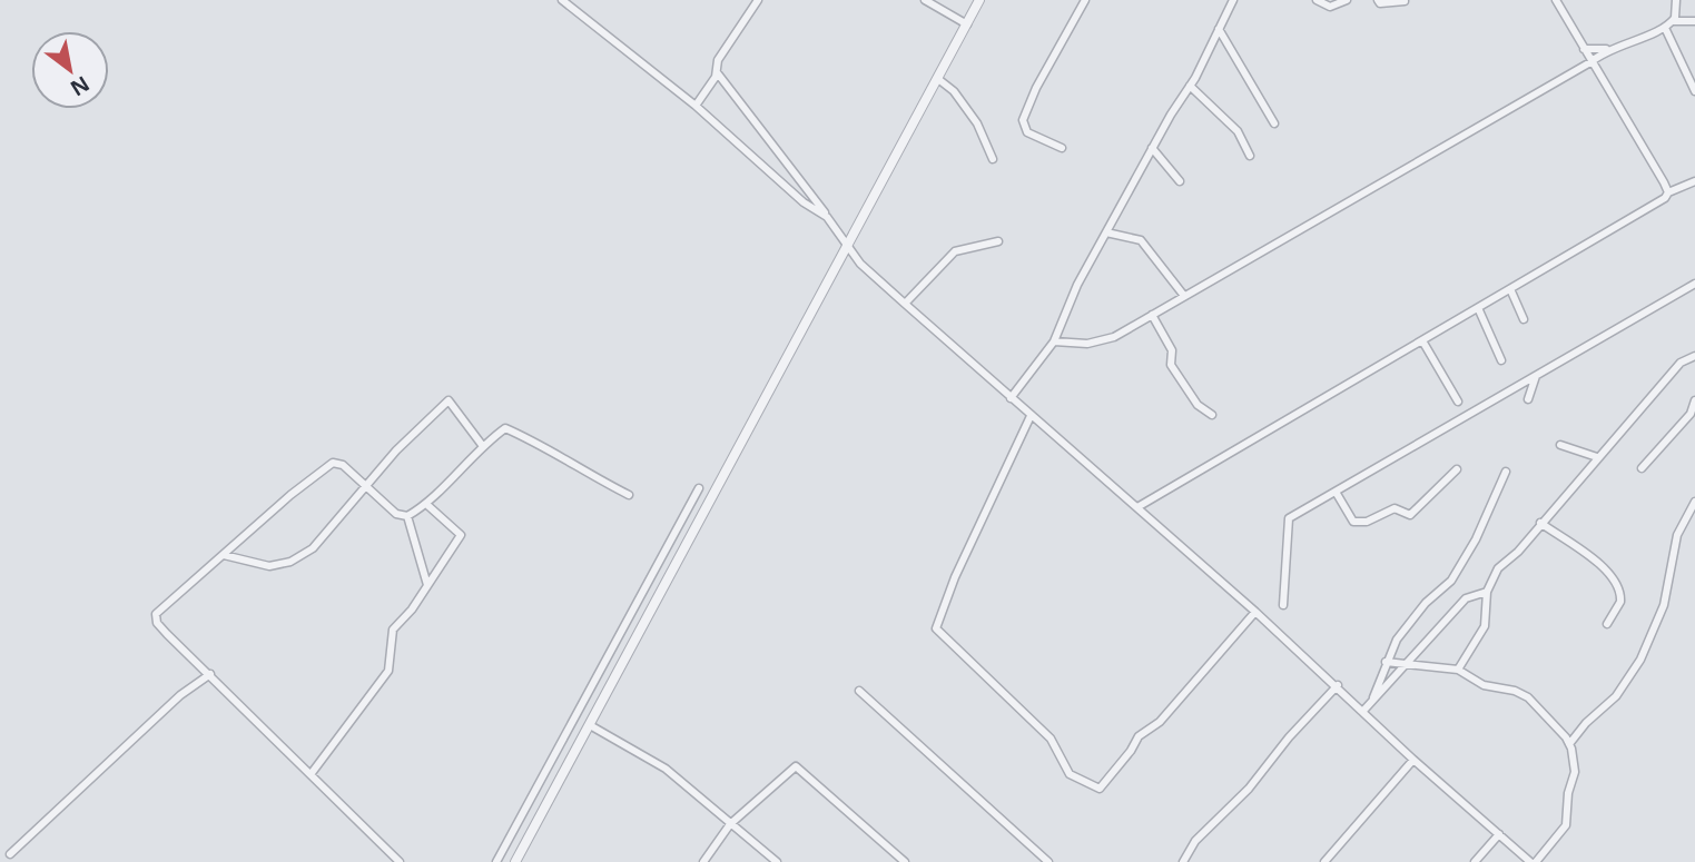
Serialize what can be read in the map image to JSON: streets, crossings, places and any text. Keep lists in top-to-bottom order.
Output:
{
  "north": "bottom right"
}
